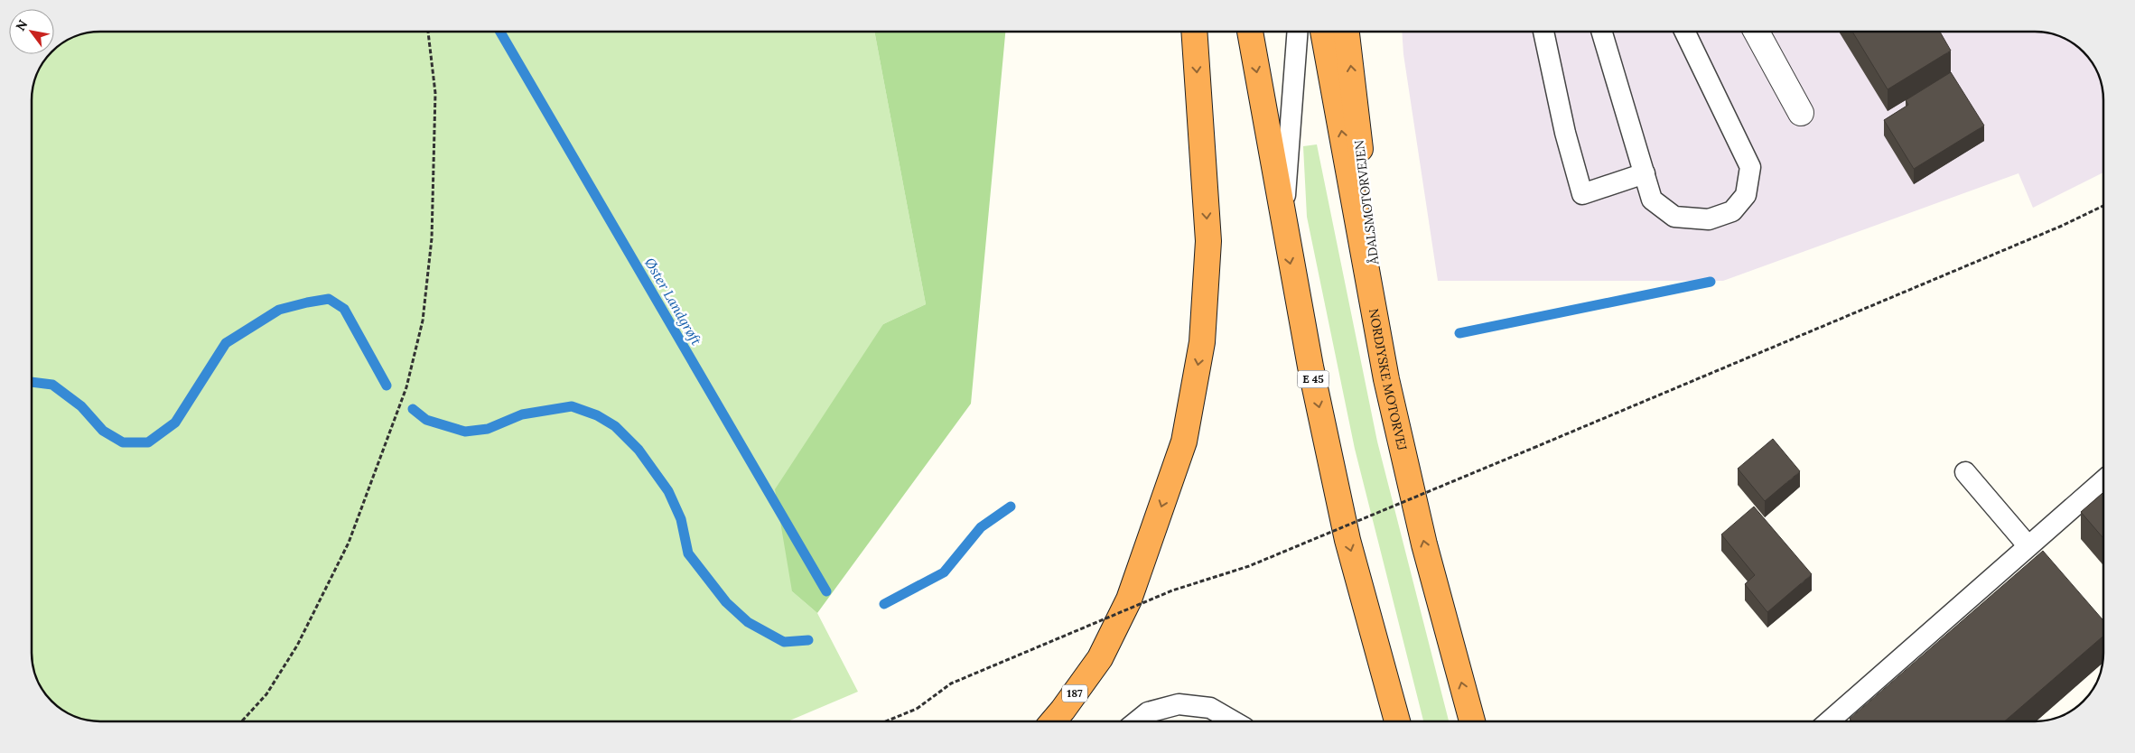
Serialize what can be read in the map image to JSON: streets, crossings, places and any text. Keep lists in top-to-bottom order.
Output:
{
  "streets": {
    "highway": [
      "ÅDALSMOTORVEJEN",
      "E 45",
      "NORDJYSKE MOTORVEJ",
      "187"
    ]
  },
  "crossings": [
    ["ÅDALSMOTORVEJEN", "NORDJYSKE MOTORVEJ"]
  ],
  "water": ["Øster Landgrøft"],
  "north": "top left"
}
